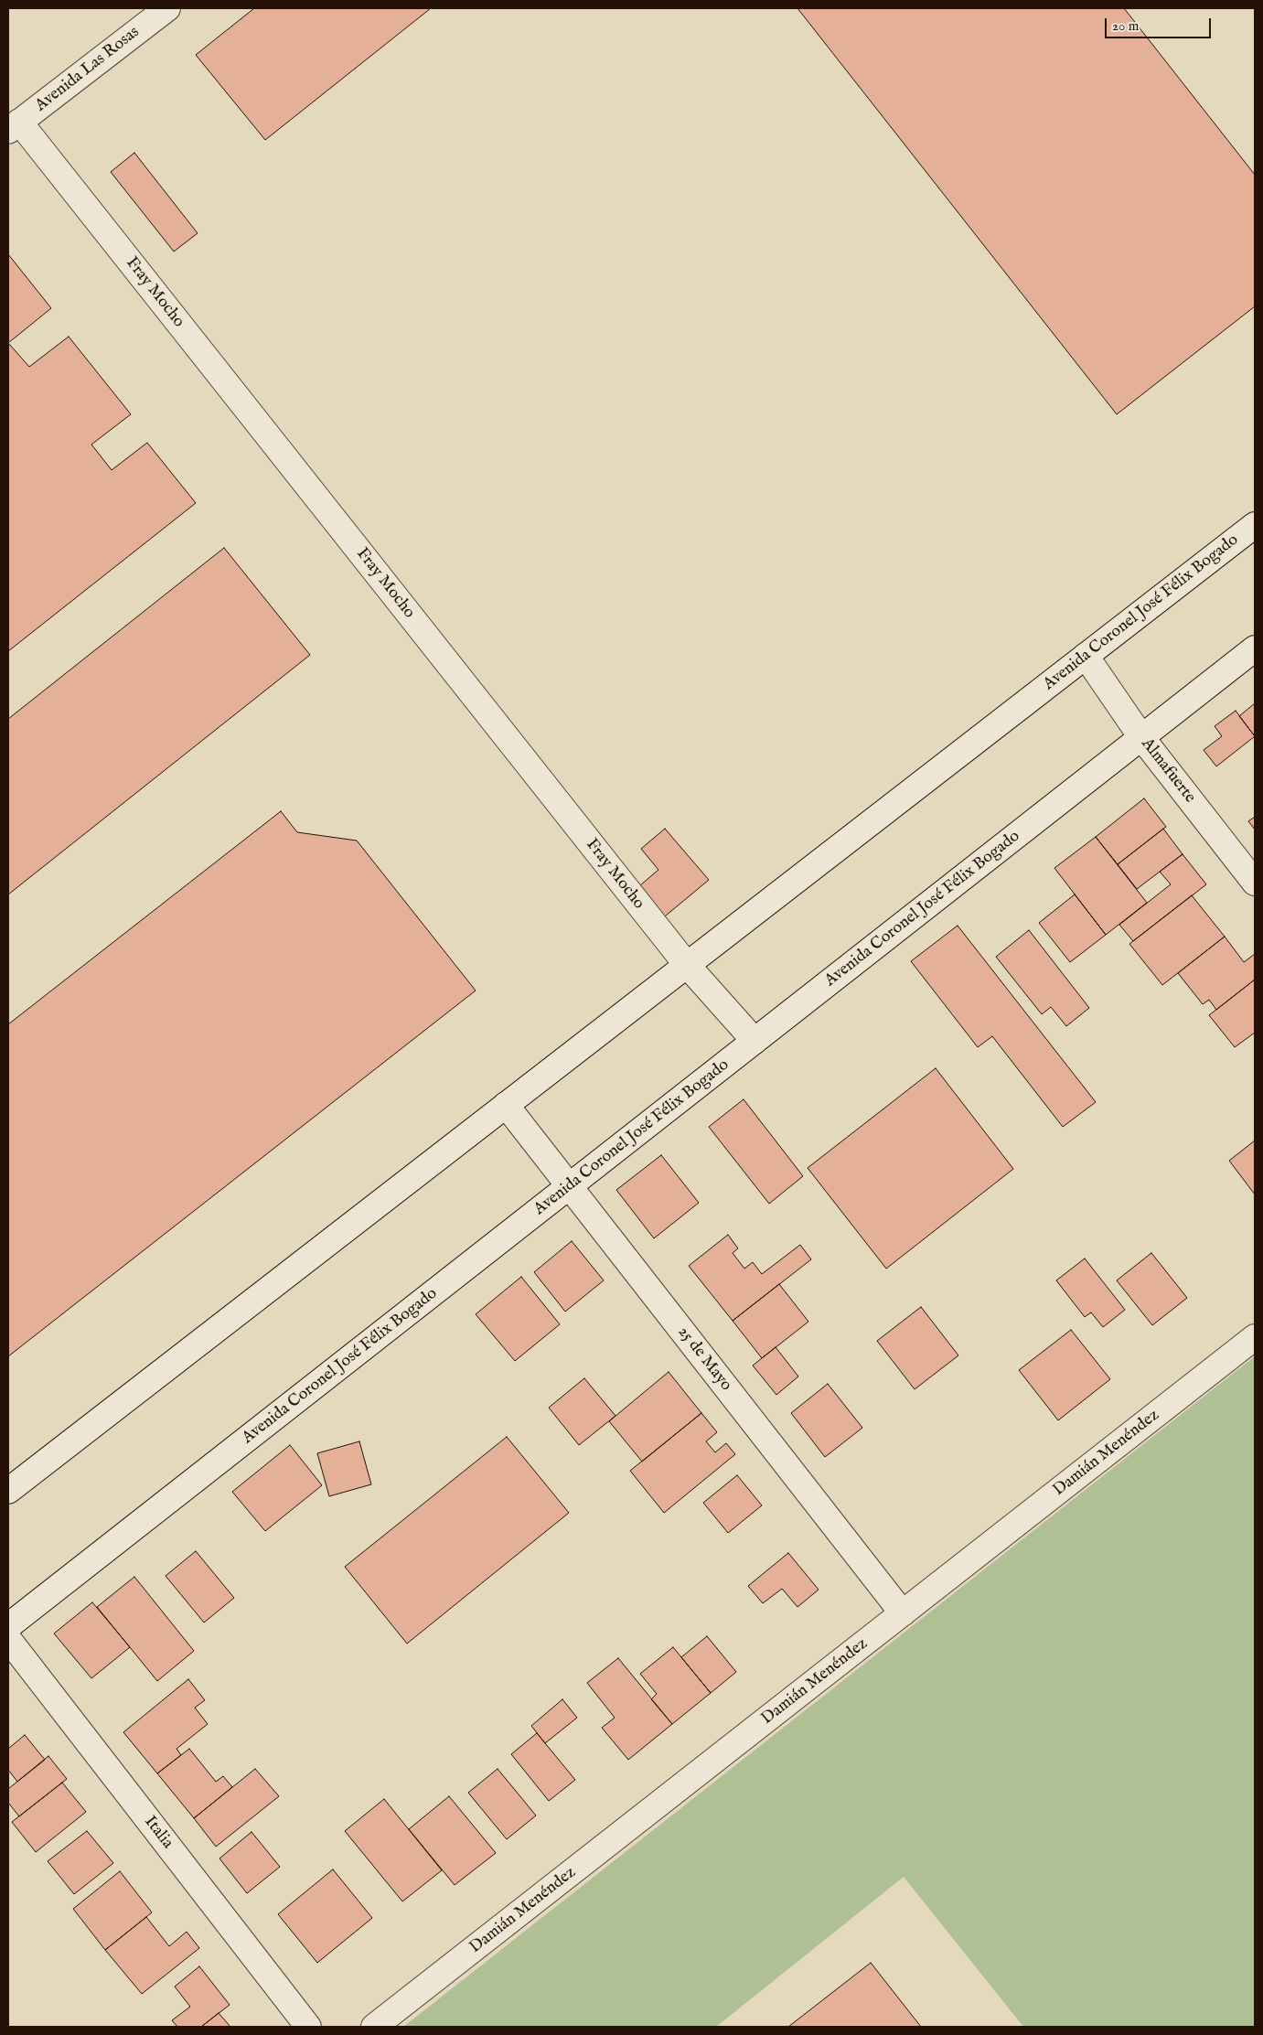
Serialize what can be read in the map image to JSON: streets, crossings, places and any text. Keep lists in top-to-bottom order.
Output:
{
  "streets": {
    "street": [
      "Avenida Las Rosas",
      "Fray Mocho",
      "Avenida Coronel José Félix Bogado",
      "Almafuerte",
      "25 de Mayo",
      "Damián Menéndez",
      "Italia"
    ]
  },
  "crossings": [
    ["Avenida Las Rosas", "Fray Mocho"],
    ["Fray Mocho", "Avenida Coronel José Félix Bogado"],
    ["Avenida Coronel José Félix Bogado", "Almafuerte"],
    ["Avenida Coronel José Félix Bogado", "25 de Mayo"],
    ["25 de Mayo", "Damián Menéndez"]
  ],
  "scale_bar": "20 m"
}
